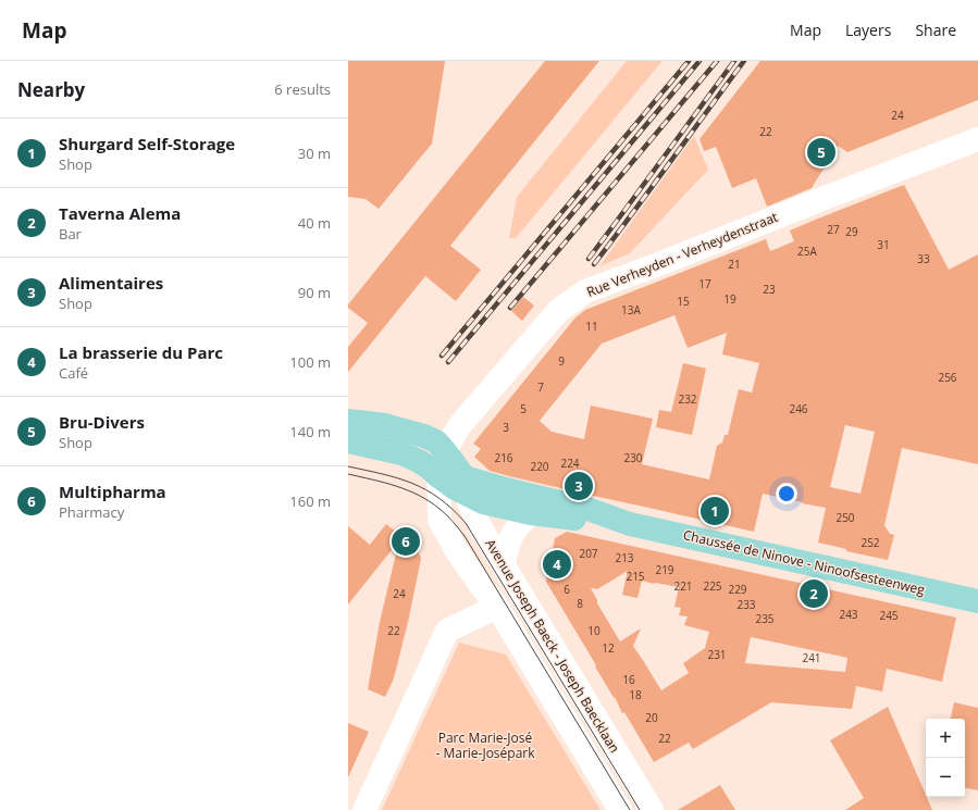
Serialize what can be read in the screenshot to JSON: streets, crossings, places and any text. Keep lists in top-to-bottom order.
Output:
{
  "streets": {
    "main road": ["Chaussée de Ninove - Ninoofsesteenweg"],
    "street": ["Rue Verheyden - Verheydenstraat", "Avenue Joseph Baeck - Joseph Baecklaan"]
  },
  "crossings": [
    ["Rue Verheyden - Verheydenstraat", "Chaussée de Ninove - Ninoofsesteenweg"],
    ["Rue Verheyden - Verheydenstraat", "Avenue Joseph Baeck - Joseph Baecklaan"],
    ["Chaussée de Ninove - Ninoofsesteenweg", "Avenue Joseph Baeck - Joseph Baecklaan"]
  ],
  "parks": ["Parc Marie-José - Marie-Josépark"],
  "house_numbers": [
    "24",
    "22",
    "27",
    "29",
    "31",
    "25A",
    "33",
    "21",
    "17",
    "23",
    "19",
    "15",
    "13A",
    "11",
    "9",
    "256",
    "7",
    "232",
    "5",
    "246",
    "3",
    "216",
    "230",
    "224",
    "220",
    "250",
    "252",
    "207",
    "213",
    "219",
    "215",
    "221",
    "225",
    "6",
    "229",
    "24",
    "8",
    "233",
    "243",
    "245",
    "235",
    "22",
    "10",
    "12",
    "231",
    "241",
    "16",
    "18",
    "20",
    "22"
  ],
  "page": {
    "header": "Map",
    "nav": ["Map", "Layers", "Share"],
    "heading": ["Nearby", "6 results"],
    "list": [
      {
        "mark": "1",
        "name": "Shurgard Self-Storage",
        "note": "Shop",
        "value": "30 m"
      },
      {
        "mark": "2",
        "name": "Taverna Alema",
        "note": "Bar",
        "value": "40 m"
      },
      {
        "mark": "3",
        "name": "Alimentaires",
        "note": "Shop",
        "value": "90 m"
      },
      {
        "mark": "4",
        "name": "La brasserie du Parc",
        "note": "Café",
        "value": "100 m"
      },
      {
        "mark": "5",
        "name": "Bru-Divers",
        "note": "Shop",
        "value": "140 m"
      },
      {
        "mark": "6",
        "name": "Multipharma",
        "note": "Pharmacy",
        "value": "160 m"
      }
    ],
    "pins": [
      "5",
      "3",
      "1",
      "6",
      "4",
      "2"
    ],
    "map_buttons": ["+", "−"]
  }
}
